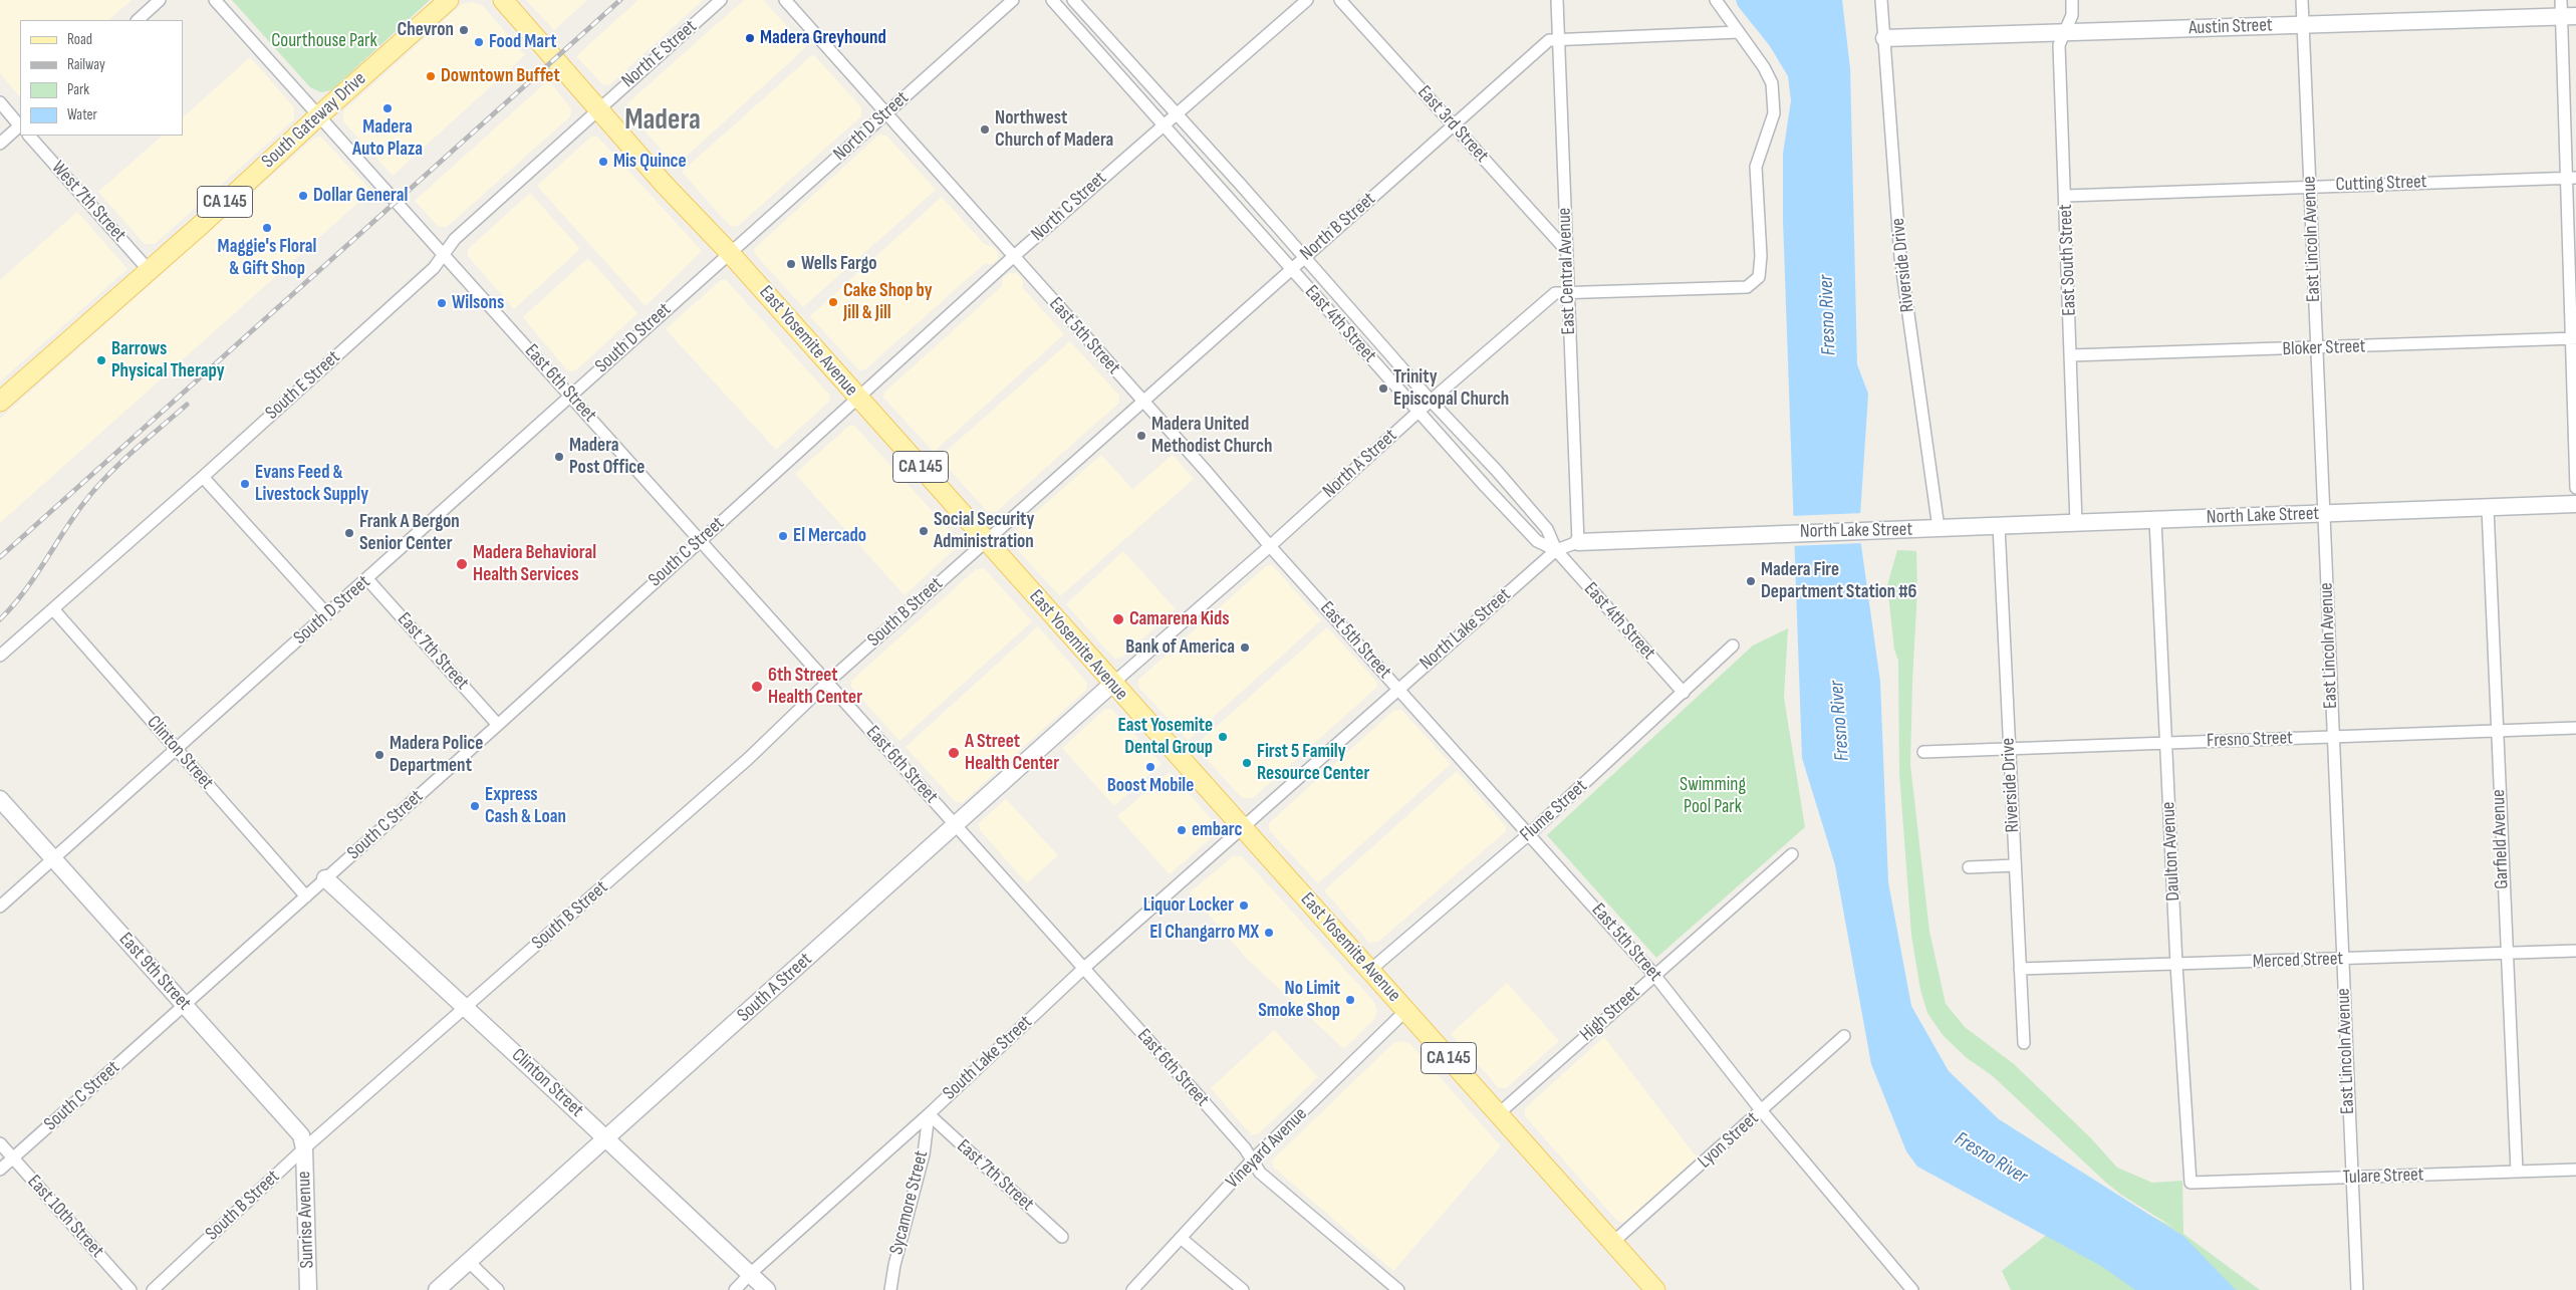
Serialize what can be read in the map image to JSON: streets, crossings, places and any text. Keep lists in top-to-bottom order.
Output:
{
  "streets": {
    "main road": ["South Gateway Drive", "CA 145", "East Yosemite Avenue"],
    "street": [
      "Austin Street",
      "North E Street",
      "East 3rd Street",
      "North D Street",
      "Cutting Street",
      "West 7th Street",
      "North C Street",
      "North B Street",
      "East Lincoln Avenue",
      "East South Street",
      "Riverside Drive",
      "East Central Avenue",
      "East 4th Street",
      "East 5th Street",
      "South D Street",
      "Bloker Street",
      "East 6th Street",
      "South E Street",
      "North A Street",
      "North Lake Street",
      "South C Street",
      "South B Street",
      "East 7th Street",
      "Fresno Street",
      "Clinton Street",
      "Flume Street",
      "Garfield Avenue",
      "Daulton Avenue",
      "Merced Street",
      "East 9th Street",
      "South A Street",
      "High Street",
      "South Lake Street",
      "Lyon Street",
      "Vineyard Avenue",
      "Tulare Street",
      "Sycamore Street",
      "East 10th Street",
      "Sunrise Avenue"
    ]
  },
  "crossings": [
    ["Austin Street", "East Lincoln Avenue"],
    ["Austin Street", "East South Street"],
    ["Austin Street", "Riverside Drive"],
    ["North E Street", "East Yosemite Avenue"],
    ["North E Street", "South E Street"],
    ["South Gateway Drive", "West 7th Street"],
    ["South Gateway Drive", "East 6th Street"],
    ["East 3rd Street", "North B Street"],
    ["East 3rd Street", "East Central Avenue"],
    ["North D Street", "East 5th Street"],
    ["North D Street", "South D Street"],
    ["North D Street", "East Yosemite Avenue"],
    ["Cutting Street", "East Lincoln Avenue"],
    ["Cutting Street", "East South Street"],
    ["North C Street", "East 4th Street"],
    ["North C Street", "East 5th Street"],
    ["North C Street", "East Yosemite Avenue"],
    ["North C Street", "South C Street"],
    ["North B Street", "East Central Avenue"],
    ["North B Street", "East 4th Street"],
    ["North B Street", "East 5th Street"],
    ["North B Street", "East Yosemite Avenue"],
    ["North B Street", "North A Street"],
    ["North B Street", "South B Street"],
    ["East Lincoln Avenue", "Bloker Street"],
    ["East Lincoln Avenue", "North Lake Street"],
    ["East Lincoln Avenue", "Fresno Street"],
    ["East Lincoln Avenue", "Merced Street"],
    ["East Lincoln Avenue", "Tulare Street"],
    ["East South Street", "Bloker Street"],
    ["East South Street", "North Lake Street"],
    ["Riverside Drive", "North Lake Street"],
    ["Riverside Drive", "Fresno Street"],
    ["Riverside Drive", "Merced Street"],
    ["East Central Avenue", "North A Street"],
    ["East Central Avenue", "North Lake Street"],
    ["East 4th Street", "North A Street"],
    ["East 4th Street", "North Lake Street"],
    ["East 4th Street", "Flume Street"],
    ["East 5th Street", "North A Street"],
    ["East 5th Street", "North Lake Street"],
    ["East 5th Street", "Flume Street"],
    ["East 5th Street", "High Street"],
    ["East 5th Street", "Lyon Street"],
    ["South D Street", "East Yosemite Avenue"],
    ["South D Street", "East 6th Street"],
    ["South D Street", "East 7th Street"],
    ["South D Street", "Clinton Street"],
    ["South D Street", "East 9th Street"],
    ["East Yosemite Avenue", "South E Street"],
    ["East Yosemite Avenue", "North A Street"],
    ["East Yosemite Avenue", "North Lake Street"],
    ["East Yosemite Avenue", "South C Street"],
    ["East Yosemite Avenue", "South B Street"],
    ["East Yosemite Avenue", "Flume Street"],
    ["East Yosemite Avenue", "South A Street"],
    ["East Yosemite Avenue", "High Street"],
    ["East Yosemite Avenue", "South Lake Street"],
    ["East Yosemite Avenue", "Lyon Street"],
    ["East Yosemite Avenue", "Vineyard Avenue"],
    ["East 6th Street", "South E Street"],
    ["East 6th Street", "South C Street"],
    ["East 6th Street", "South B Street"],
    ["East 6th Street", "South A Street"],
    ["East 6th Street", "South Lake Street"],
    ["East 6th Street", "Vineyard Avenue"],
    ["South E Street", "Clinton Street"],
    ["North A Street", "South A Street"],
    ["North Lake Street", "Garfield Avenue"],
    ["North Lake Street", "Daulton Avenue"],
    ["North Lake Street", "South Lake Street"],
    ["South C Street", "East 7th Street"],
    ["South C Street", "Clinton Street"],
    ["South C Street", "East 9th Street"],
    ["South C Street", "East 10th Street"],
    ["South B Street", "Clinton Street"],
    ["South B Street", "East 9th Street"],
    ["South B Street", "Sunrise Avenue"],
    ["East 7th Street", "South Lake Street"],
    ["East 7th Street", "Sycamore Street"],
    ["Fresno Street", "Garfield Avenue"],
    ["Fresno Street", "Daulton Avenue"],
    ["Clinton Street", "South A Street"],
    ["Clinton Street", "South Lake Street"],
    ["Garfield Avenue", "Merced Street"],
    ["Garfield Avenue", "Tulare Street"],
    ["Daulton Avenue", "Merced Street"],
    ["Daulton Avenue", "Tulare Street"],
    ["East 9th Street", "Sunrise Avenue"],
    ["South Lake Street", "Sycamore Street"]
  ],
  "districts": ["Madera"],
  "water": ["Fresno River"],
  "parks": ["Courthouse Park", "Swimming Pool Park"],
  "places": [
    "Chevron",
    "Madera Greyhound",
    "Food Mart",
    "Downtown Buffet",
    "Madera Auto Plaza",
    "Northwest Church of Madera",
    "Mis Quince",
    "Dollar General",
    "Maggie's Floral & Gift Shop",
    "Wells Fargo",
    "Cake Shop by Jill & Jill",
    "Wilsons",
    "Barrows Physical Therapy",
    "Trinity Episcopal Church",
    "Madera United Methodist Church",
    "Madera Post Office",
    "Evans Feed & Livestock Supply",
    "Social Security Administration",
    "Frank A Bergon Senior Center",
    "El Mercado",
    "Madera Behavioral Health Services",
    "Madera Fire Department Station #6",
    "Camarena Kids",
    "Bank of America",
    "6th Street Health Center",
    "East Yosemite Dental Group",
    "A Street Health Center",
    "Madera Police Department",
    "First 5 Family Resource Center",
    "Boost Mobile",
    "Express Cash & Loan",
    "embarc",
    "Liquor Locker",
    "El Changarro MX",
    "No Limit Smoke Shop"
  ],
  "legend": [
    "Road",
    "Railway",
    "Park",
    "Water"
  ]
}
